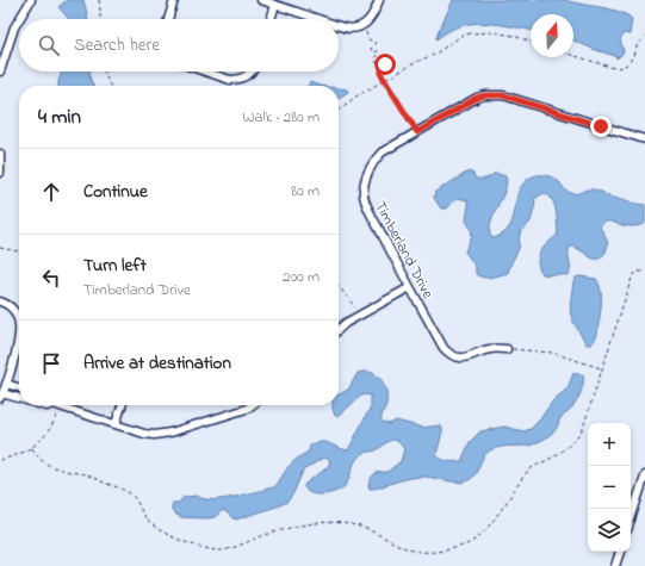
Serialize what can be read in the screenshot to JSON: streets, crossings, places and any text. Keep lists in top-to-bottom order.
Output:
{
  "streets": {
    "street": ["Timberland Drive"]
  },
  "north": "top",
  "page": {
    "search": "Search here",
    "heading": ["4 min", "Walk · 280 m"],
    "list": [
      ["Continue", "80 m"],
      ["Turn left", "Timberland Drive", "200 m"],
      "Arrive at destination"
    ],
    "map_buttons": ["+", "−"]
  }
}
